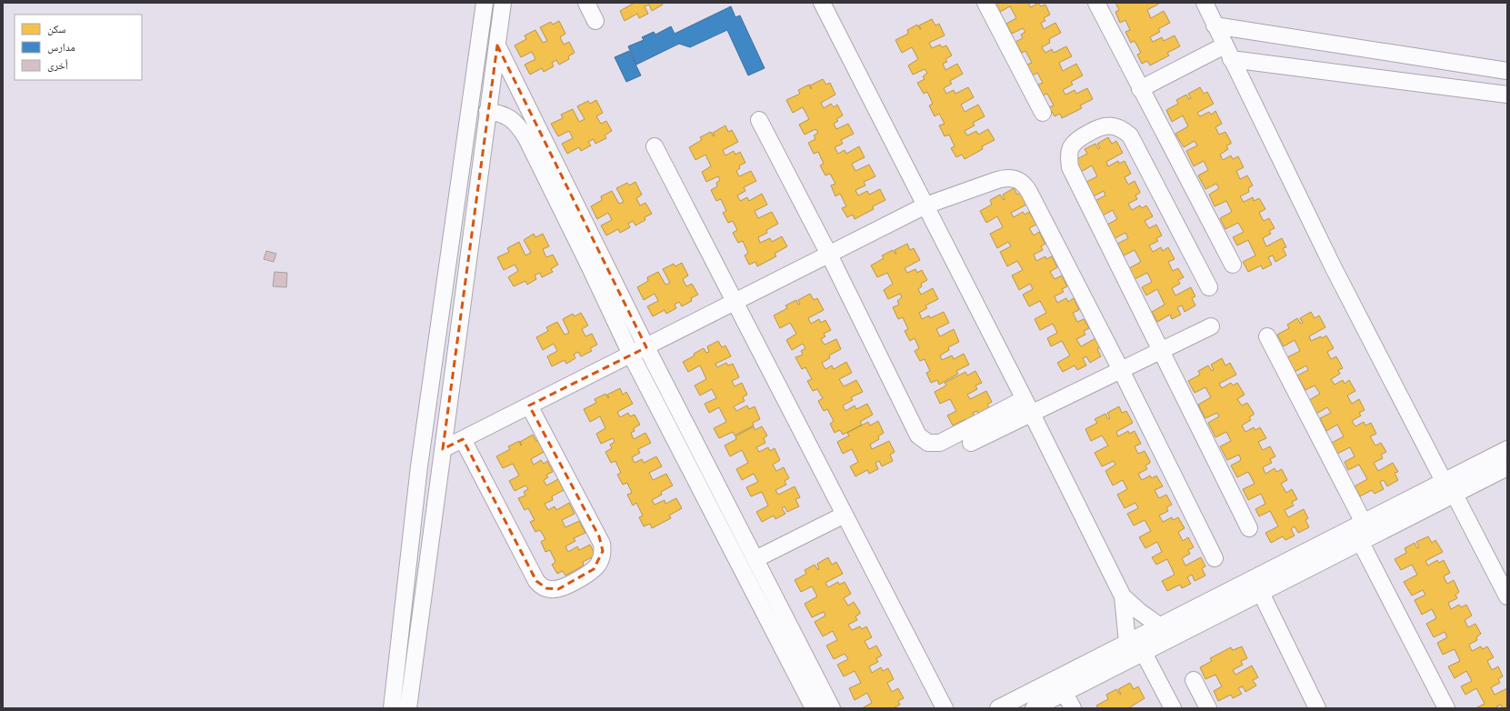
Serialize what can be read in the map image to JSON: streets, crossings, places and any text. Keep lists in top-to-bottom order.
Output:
{
  "legend": ["سكن", "مدارس", "أخرى"]
}
